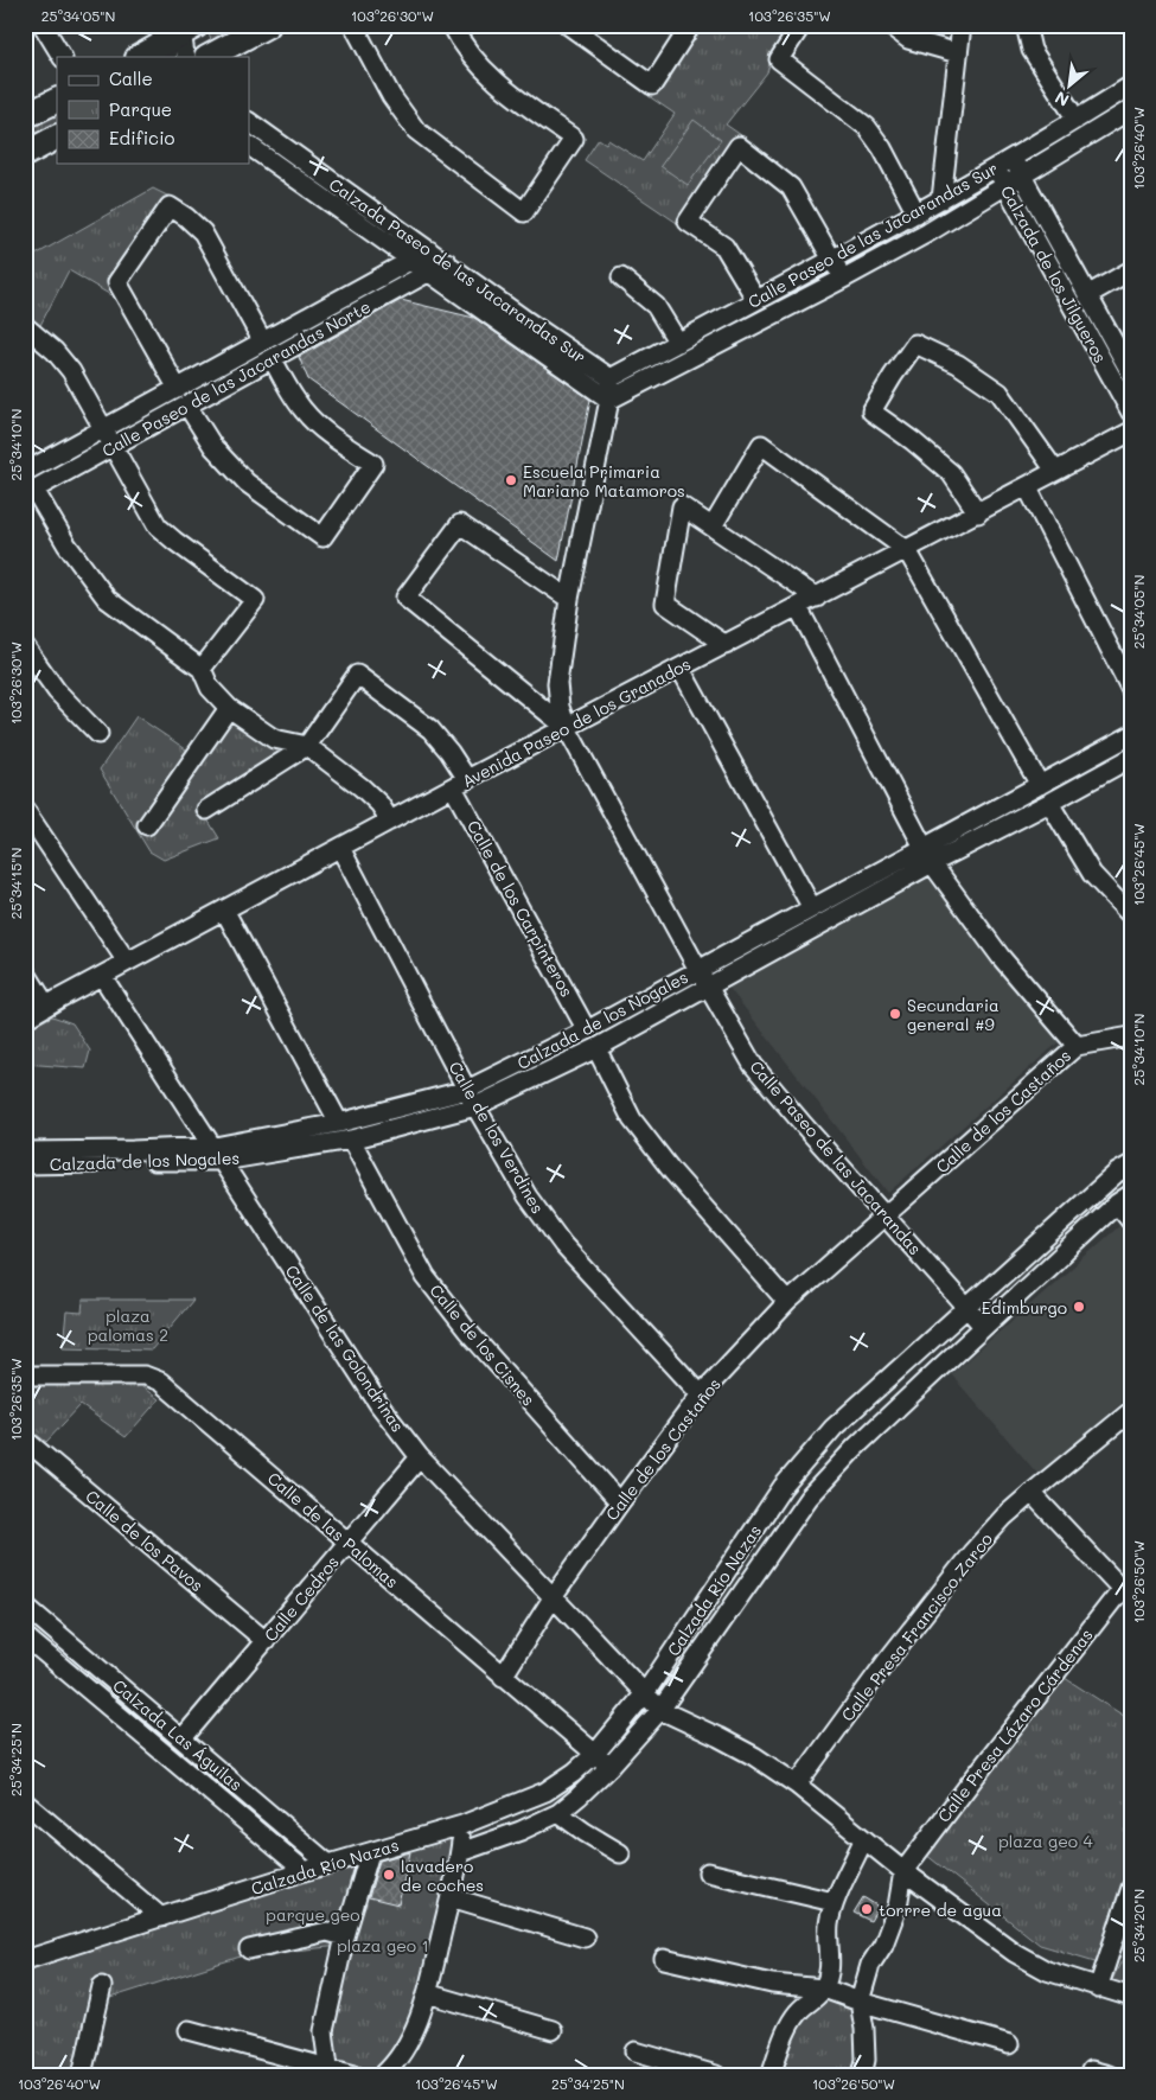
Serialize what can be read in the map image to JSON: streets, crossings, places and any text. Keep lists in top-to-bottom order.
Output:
{
  "streets": {
    "street": [
      "Calle Paseo de las Jacarandas Sur",
      "Calzada Paseo de las Jacarandas Sur",
      "Calzada de los Jilgueros",
      "Calle Paseo de las Jacarandas Norte",
      "Avenida Paseo de los Granados",
      "Calle de los Carpinteros",
      "Calzada de los Nogales",
      "Calle de los Castaños",
      "Calle de los Verdines",
      "Calle Paseo de las Jacarandas",
      "Calle de los Cisnes",
      "Calle de las Golondrinas",
      "Calle de las Palomas",
      "Calle de los Pavos",
      "Calzada Río Nazas",
      "Calle Cedros",
      "Calle Presa Francisco Zarco",
      "Calle Presa Lázaro Cárdenas",
      "Calzada Las Águilas"
    ]
  },
  "crossings": [
    ["Calle Paseo de las Jacarandas Sur", "Calzada Paseo de las Jacarandas Sur"],
    ["Calle Paseo de las Jacarandas Sur", "Calzada de los Jilgueros"],
    ["Calle Paseo de las Jacarandas Sur", "Calle Paseo de las Jacarandas"],
    ["Calzada Paseo de las Jacarandas Sur", "Calle Paseo de las Jacarandas Norte"],
    ["Calzada Paseo de las Jacarandas Sur", "Calle Paseo de las Jacarandas"],
    ["Avenida Paseo de los Granados", "Calle de los Carpinteros"],
    ["Avenida Paseo de los Granados", "Calle de los Verdines"],
    ["Avenida Paseo de los Granados", "Calle Paseo de las Jacarandas"],
    ["Avenida Paseo de los Granados", "Calle de las Golondrinas"],
    ["Calle de los Carpinteros", "Calzada de los Nogales"],
    ["Calzada de los Nogales", "Calle de los Verdines"],
    ["Calzada de los Nogales", "Calle Paseo de las Jacarandas"],
    ["Calzada de los Nogales", "Calle de los Cisnes"],
    ["Calzada de los Nogales", "Calle de las Golondrinas"],
    ["Calle de los Castaños", "Calle de los Verdines"],
    ["Calle de los Castaños", "Calle Paseo de las Jacarandas"],
    ["Calle de los Castaños", "Calle de los Cisnes"],
    ["Calle de los Castaños", "Calle de las Golondrinas"],
    ["Calle de los Castaños", "Calle de las Palomas"],
    ["Calle Paseo de las Jacarandas", "Calzada Río Nazas"],
    ["Calle de las Golondrinas", "Calzada Río Nazas"],
    ["Calle de las Golondrinas", "Calle Cedros"],
    ["Calle de las Palomas", "Calzada Río Nazas"],
    ["Calle de las Palomas", "Calle Cedros"],
    ["Calle de los Pavos", "Calle Cedros"],
    ["Calzada Río Nazas", "Calzada Las Águilas"],
    ["Calle Cedros", "Calzada Las Águilas"]
  ],
  "parks": [
    "plaza palomas 2",
    "plaza geo 4",
    "parque geo",
    "plaza geo 1"
  ],
  "places": [
    "Escuela Primaria Mariano Matamoros",
    "Secundaria general #9",
    "Edimburgo",
    "lavadero de coches",
    "torrre de agua"
  ],
  "legend": ["Calle", "Parque", "Edificio"],
  "north": "bottom left",
  "coordinates": [
    "25°34'05\"N",
    "103°26'30\"W",
    "103°26'35\"W",
    "103°26'40\"W",
    "25°34'10\"N",
    "103°26'45\"W",
    "25°34'15\"N",
    "103°26'50\"W",
    "25°34'25\"N",
    "25°34'20\"N"
  ]
}
